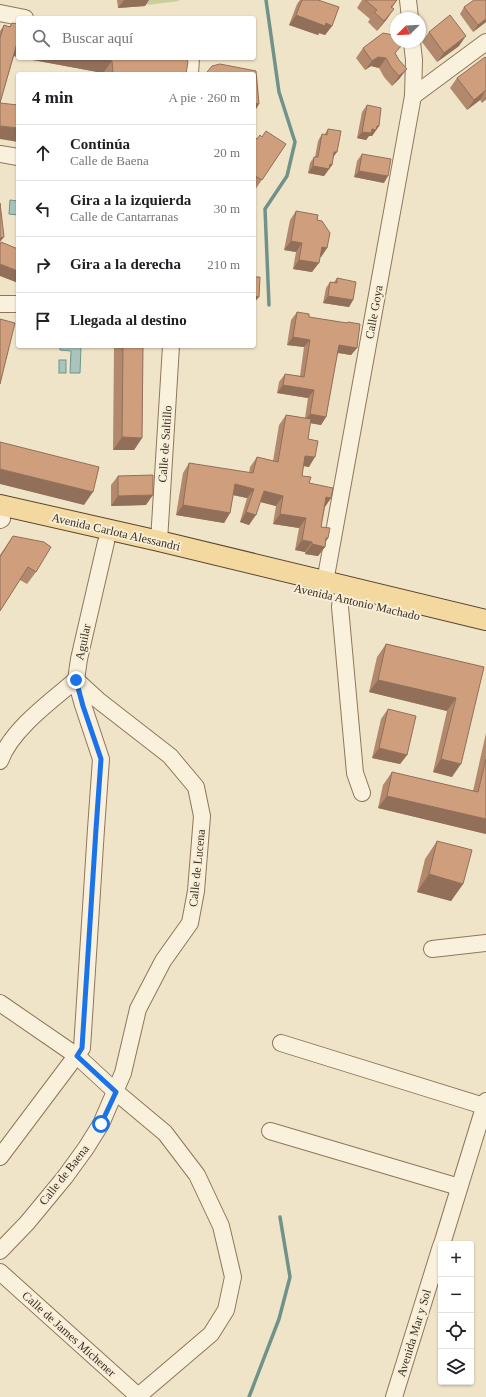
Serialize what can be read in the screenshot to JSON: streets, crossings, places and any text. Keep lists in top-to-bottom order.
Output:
{
  "streets": {
    "main road": ["Avenida Carlota Alessandri", "Avenida Antonio Machado"],
    "street": [
      "Calle Goya",
      "Calle de Saltillo",
      "Aguilar",
      "Calle de Lucena",
      "Calle de Baena",
      "Avenida Mar y Sol",
      "Calle de James Michener"
    ]
  },
  "crossings": [
    ["Calle Goya", "Avenida Antonio Machado"],
    ["Calle de Saltillo", "Avenida Carlota Alessandri"],
    ["Avenida Carlota Alessandri", "Avenida Antonio Machado"],
    ["Avenida Carlota Alessandri", "Aguilar"],
    ["Aguilar", "Calle de Lucena"],
    ["Calle de Lucena", "Calle de Baena"]
  ],
  "north": "bottom left",
  "page": {
    "search": "Buscar aquí",
    "heading": ["4 min", "A pie · 260 m"],
    "list": [
      ["Continúa", "Calle de Baena", "20 m"],
      ["Gira a la izquierda", "Calle de Cantarranas", "30 m"],
      ["Gira a la derecha", "210 m"],
      "Llegada al destino"
    ],
    "map_buttons": ["+", "−"]
  }
}
